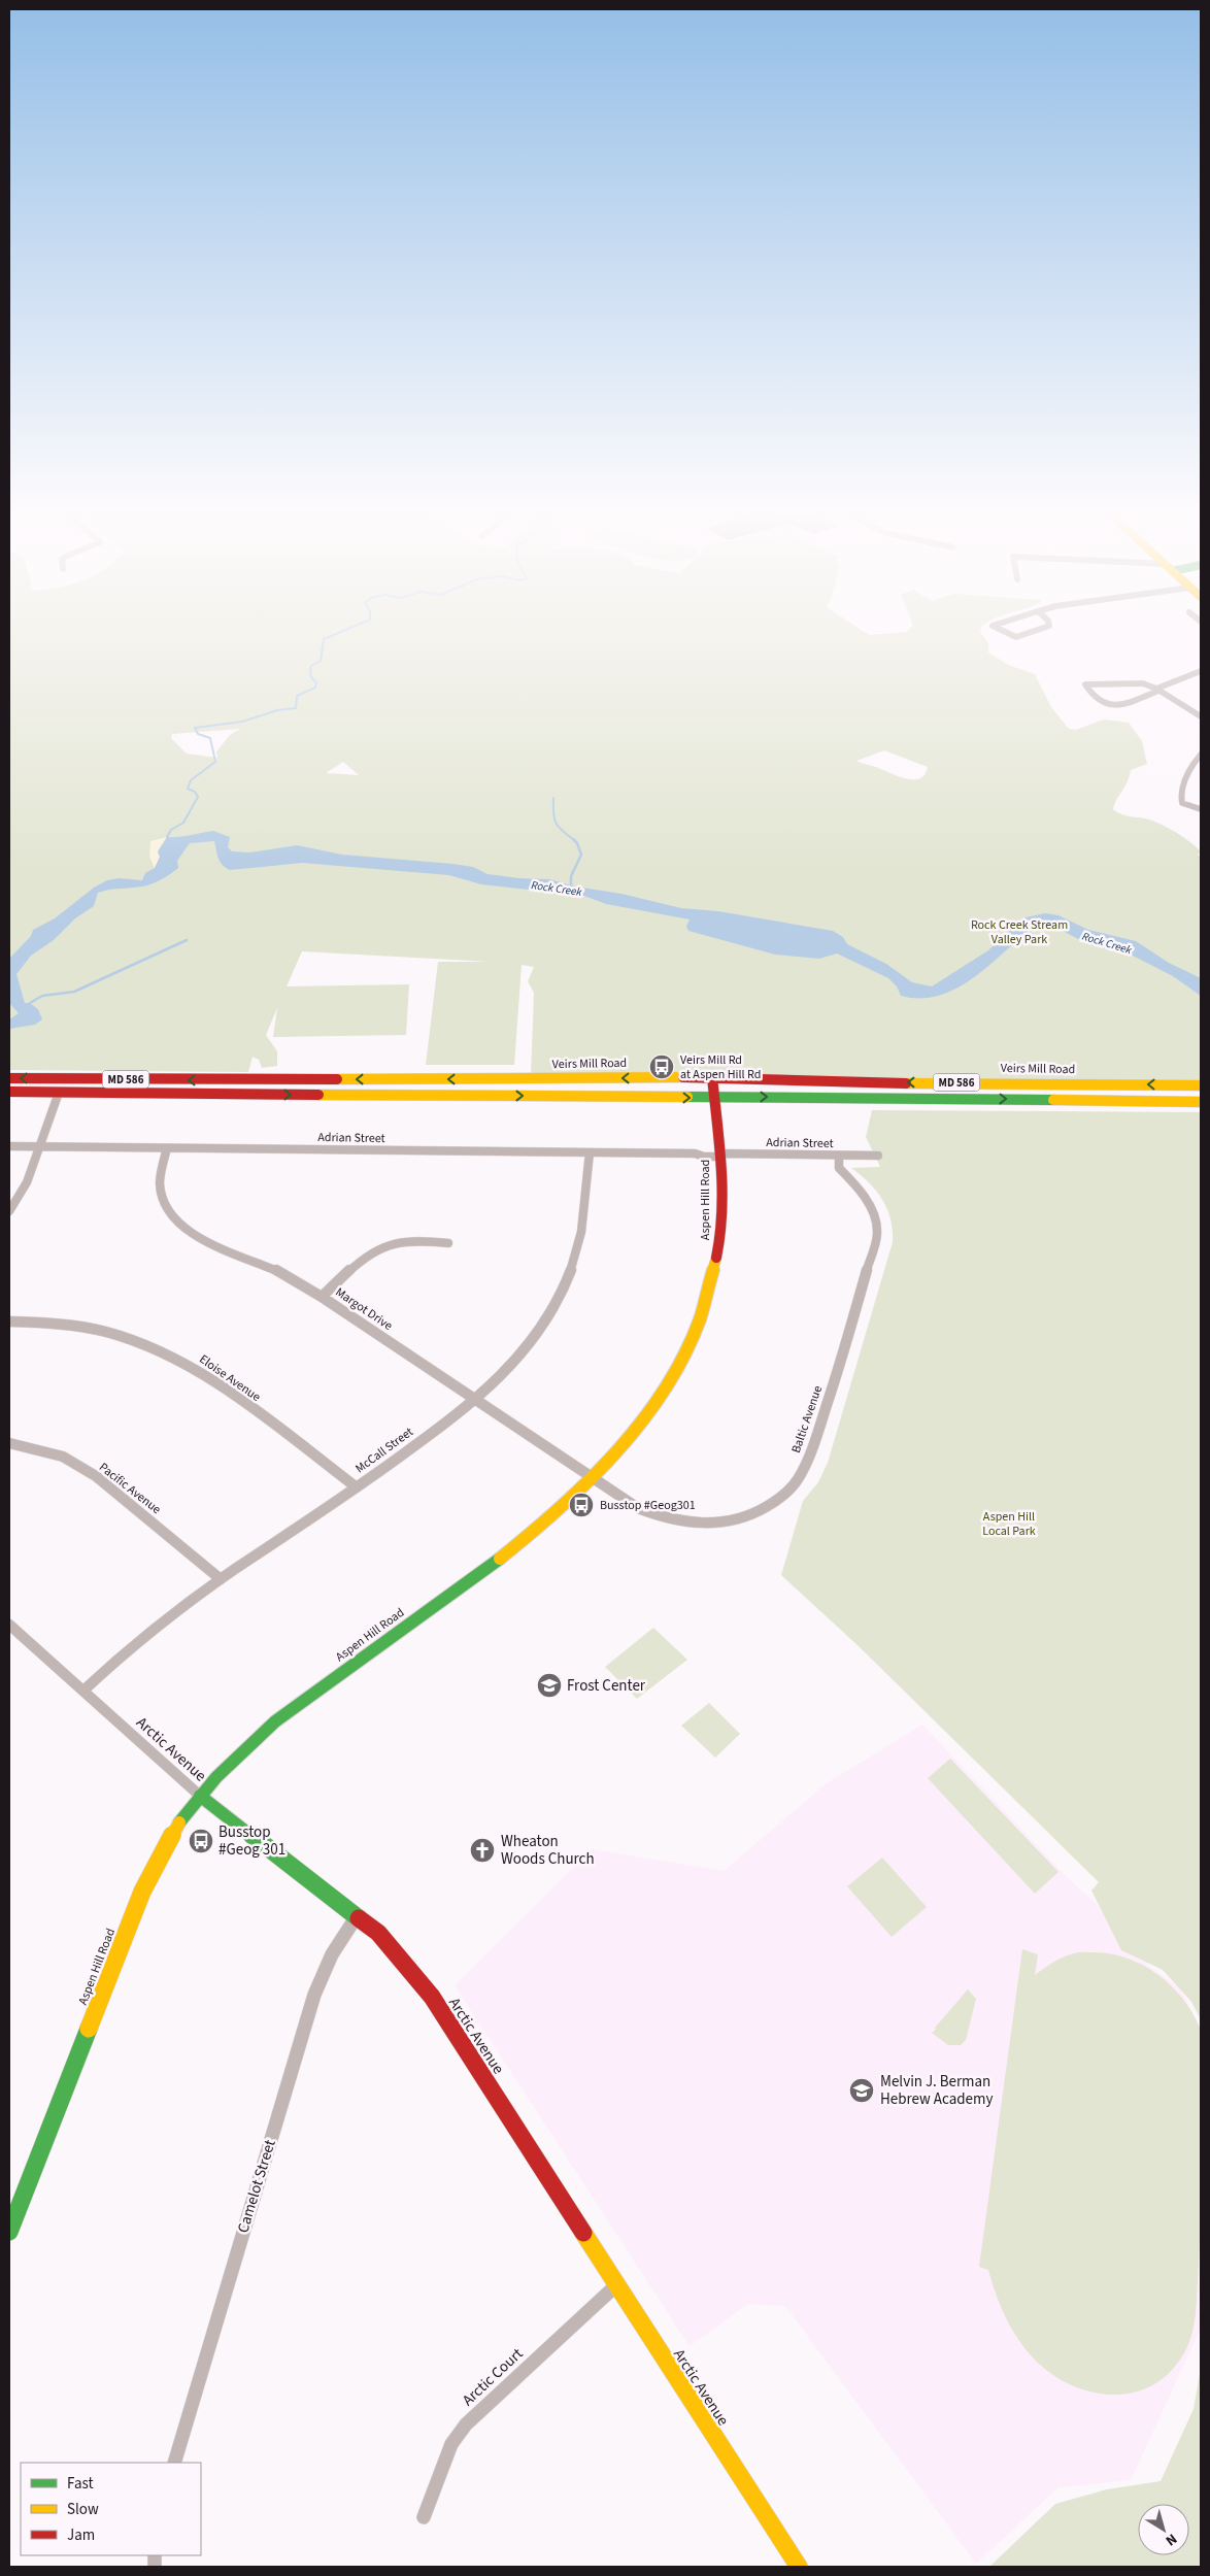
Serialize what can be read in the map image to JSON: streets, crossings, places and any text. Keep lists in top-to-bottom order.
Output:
{
  "streets": {
    "main road": [
      "Veirs Mill Road",
      "MD 586",
      "Aspen Hill Road",
      "Arctic Avenue"
    ],
    "street": [
      "Adrian Street",
      "Margot Drive",
      "Eloise Avenue",
      "Baltic Avenue",
      "McCall Street",
      "Pacific Avenue",
      "Camelot Street",
      "Arctic Court"
    ]
  },
  "crossings": [
    ["Veirs Mill Road", "Aspen Hill Road"],
    ["MD 586", "Aspen Hill Road"],
    ["Adrian Street", "Aspen Hill Road"],
    ["Adrian Street", "Margot Drive"],
    ["Adrian Street", "Baltic Avenue"],
    ["Adrian Street", "McCall Street"],
    ["Aspen Hill Road", "Margot Drive"],
    ["Aspen Hill Road", "Baltic Avenue"],
    ["Aspen Hill Road", "Arctic Avenue"],
    ["Margot Drive", "Baltic Avenue"],
    ["Margot Drive", "McCall Street"],
    ["Eloise Avenue", "McCall Street"],
    ["McCall Street", "Pacific Avenue"],
    ["McCall Street", "Arctic Avenue"],
    ["Arctic Avenue", "Camelot Street"],
    ["Arctic Avenue", "Arctic Court"]
  ],
  "water": ["Rock Creek"],
  "parks": ["Rock Creek Stream Valley Park", "Aspen Hill Local Park"],
  "places": {
    "bus stop": ["Veirs Mill Rd at Aspen Hill Rd", "Busstop #Geog301", "Busstop #Geog 301"],
    "school or university": ["Frost Center", "Melvin J. Berman Hebrew Academy"],
    "church": ["Wheaton Woods Church"]
  },
  "legend": ["Fast", "Slow", "Jam"],
  "north": "bottom right"
}
